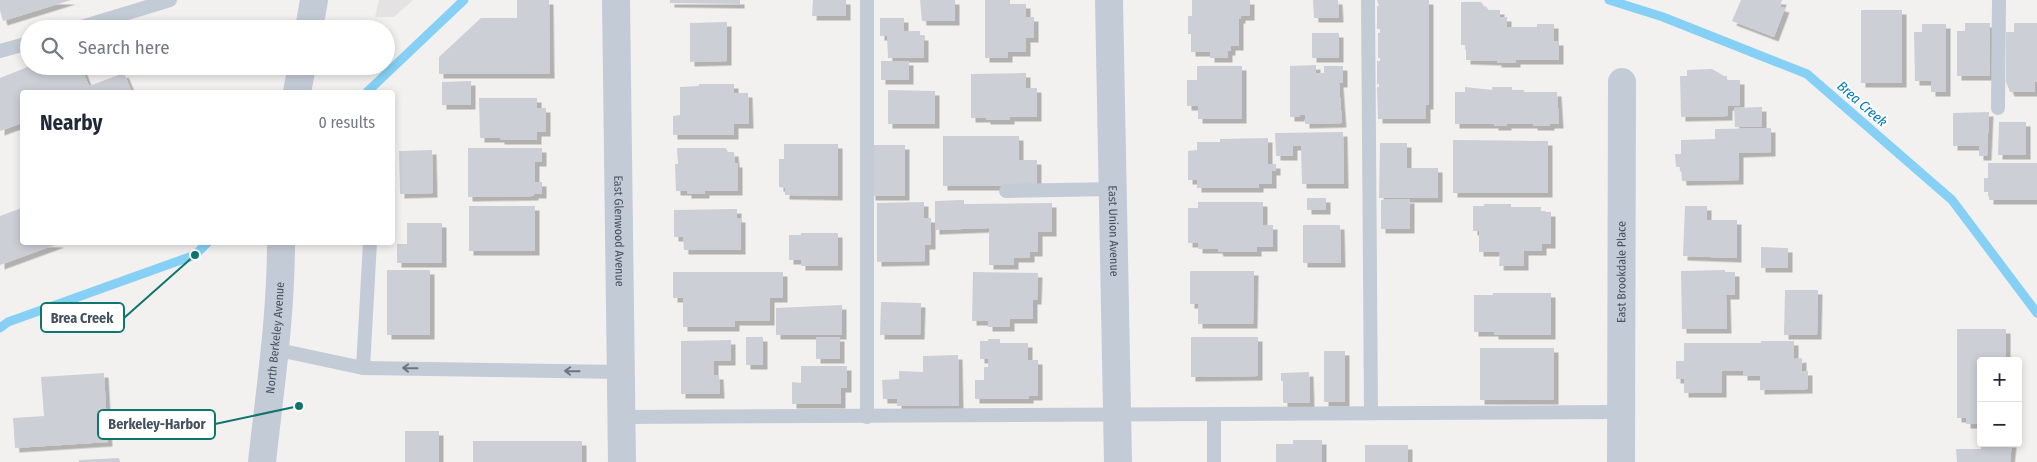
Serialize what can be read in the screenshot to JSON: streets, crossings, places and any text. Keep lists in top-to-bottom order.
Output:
{
  "streets": {
    "street": [
      "East Glenwood Avenue",
      "East Union Avenue",
      "East Brookdale Place",
      "North Berkeley Avenue"
    ]
  },
  "water": ["Brea Creek"],
  "places": ["Brea Creek", "Berkeley-Harbor"],
  "page": {
    "search": "Search here",
    "heading": ["Nearby", "0 results"],
    "map_buttons": ["+", "−"]
  }
}
